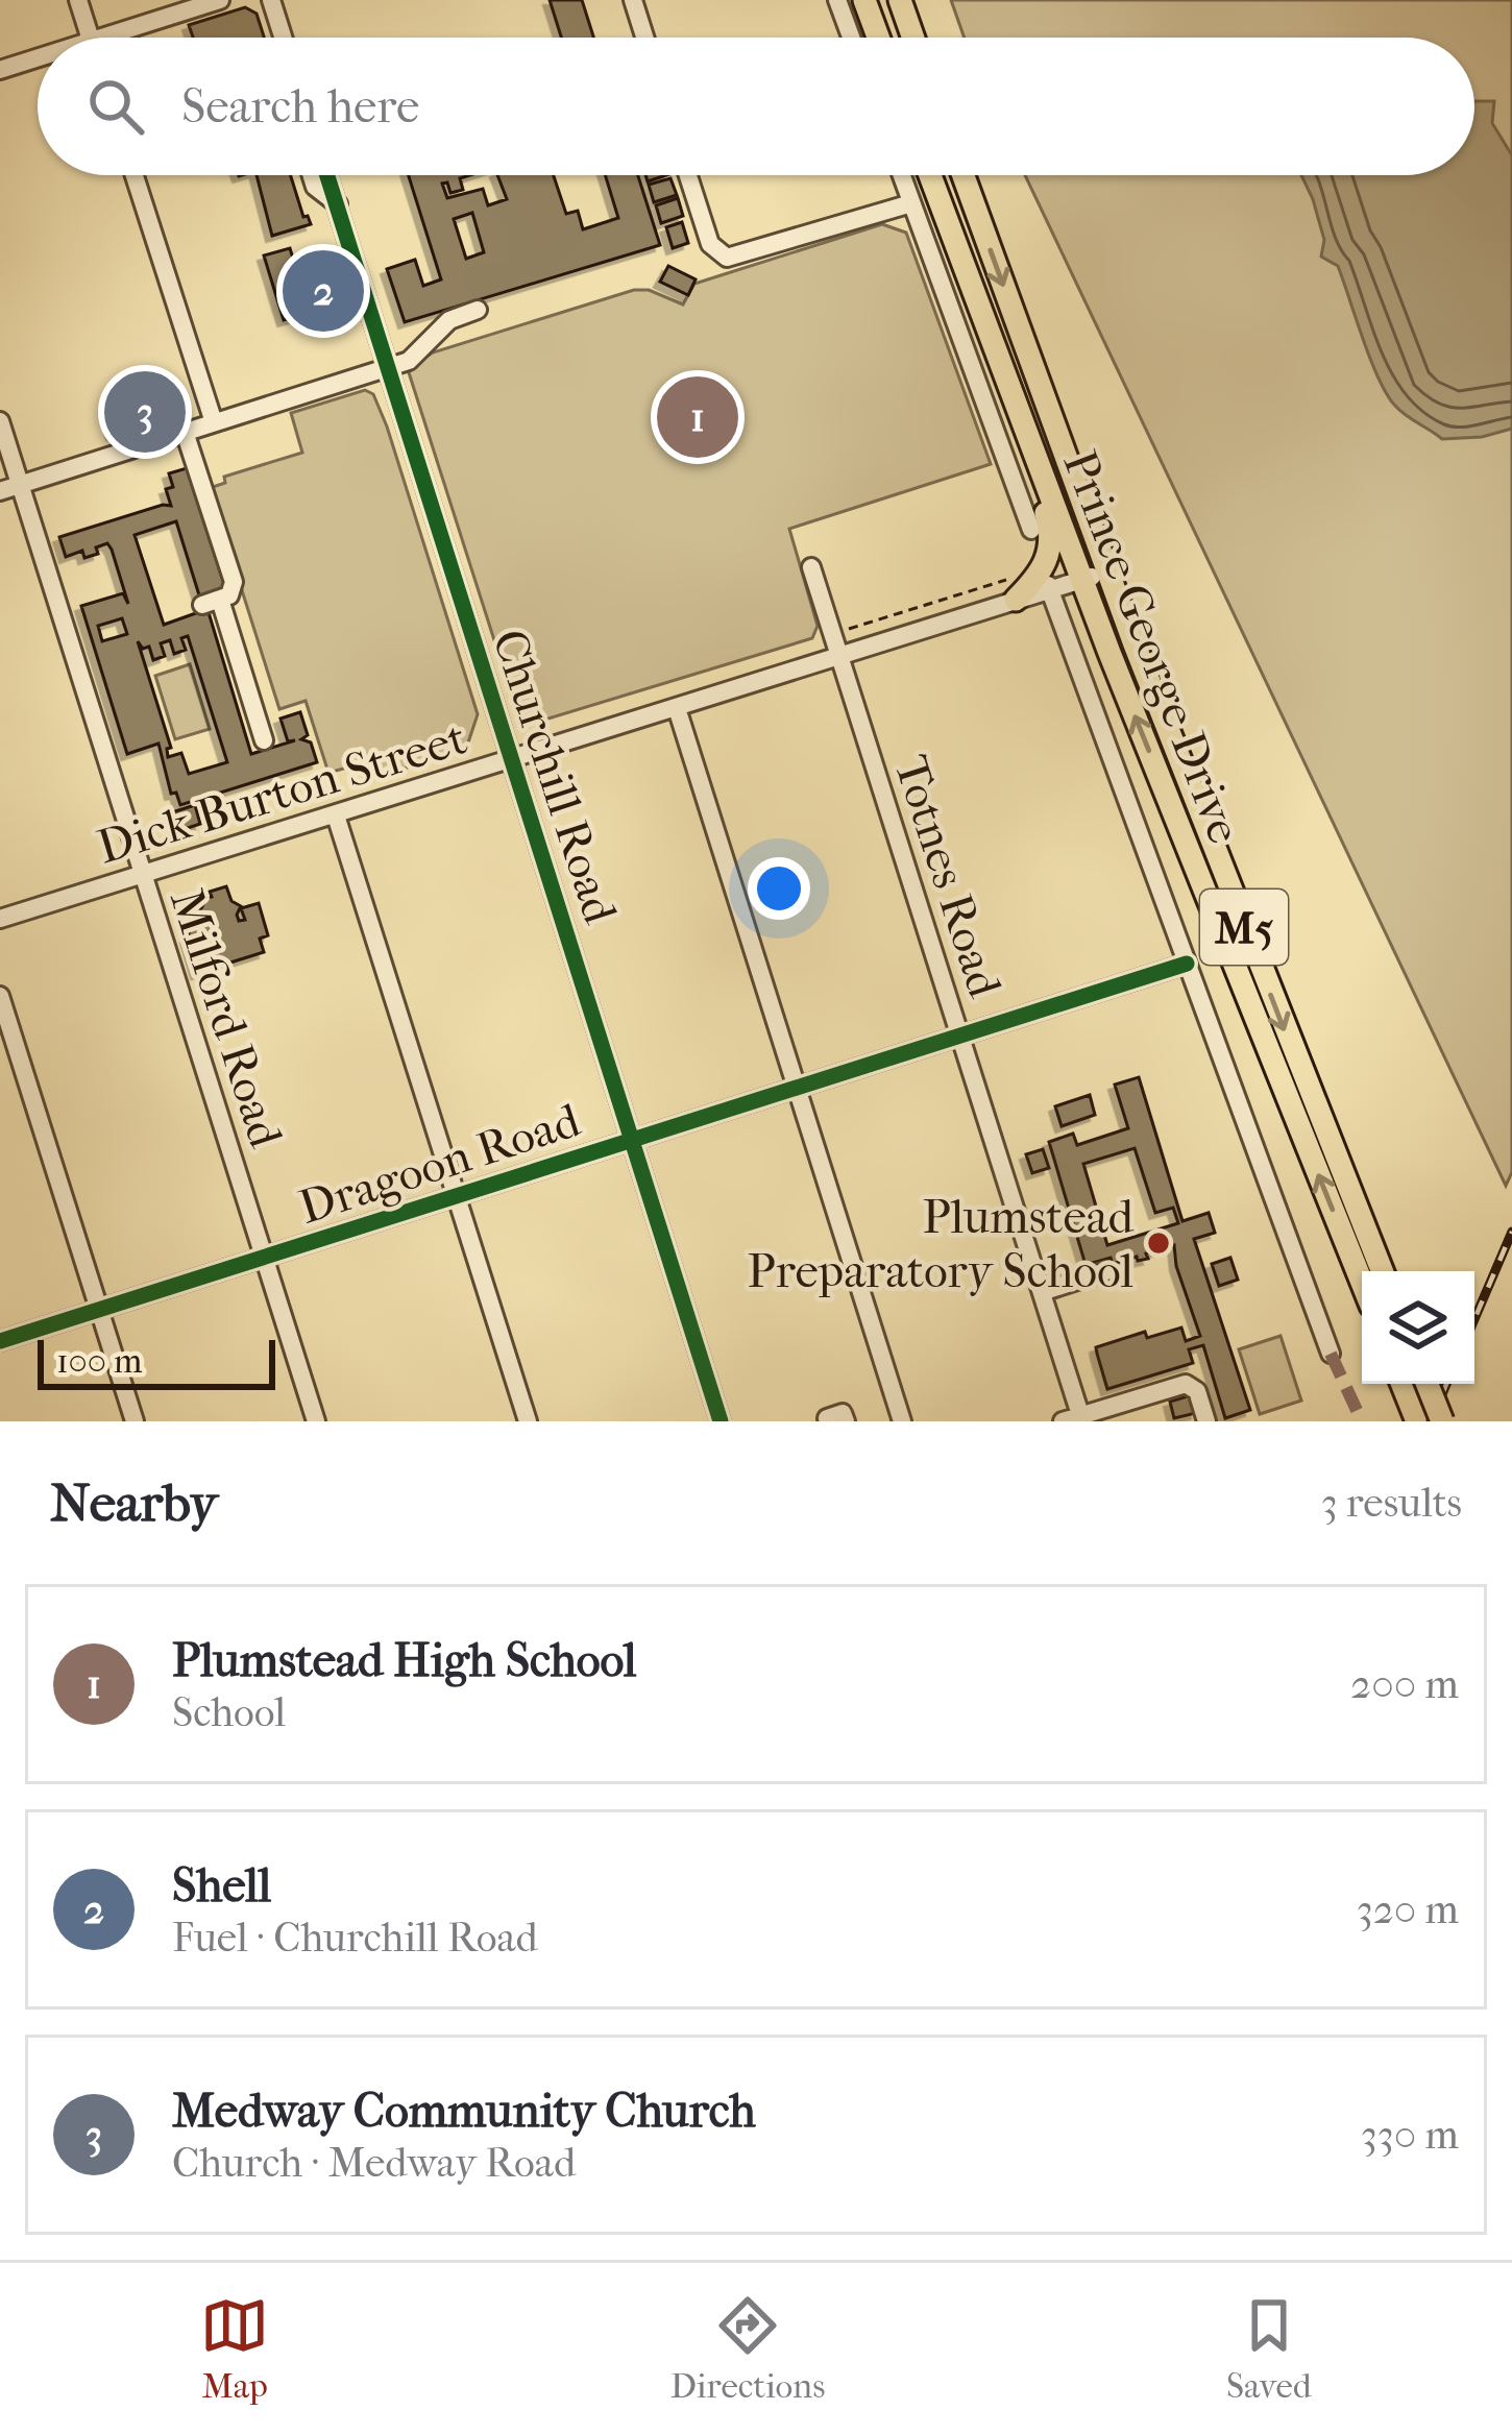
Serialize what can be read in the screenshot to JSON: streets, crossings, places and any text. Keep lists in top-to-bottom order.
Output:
{
  "streets": {
    "main road": ["Prince George Drive", "M5"],
    "street": [
      "Churchill Road",
      "Dick Burton Street",
      "Totnes Road",
      "Milford Road",
      "Dragoon Road"
    ]
  },
  "crossings": [
    ["Prince George Drive", "Dragoon Road"],
    ["Churchill Road", "Dick Burton Street"],
    ["Churchill Road", "Dragoon Road"],
    ["Dick Burton Street", "Totnes Road"],
    ["Dick Burton Street", "Milford Road"],
    ["Totnes Road", "Dragoon Road"],
    ["Milford Road", "Dragoon Road"]
  ],
  "places": ["Plumstead Preparatory School"],
  "scale_bar": "100 m",
  "page": {
    "search": "Search here",
    "pins": ["2", "3", "1"],
    "scale": "100 m",
    "heading": ["Nearby", "3 results"],
    "list": [
      {
        "mark": "1",
        "name": "Plumstead High School",
        "note": "School",
        "value": "200 m"
      },
      {
        "mark": "2",
        "name": "Shell",
        "note": "Fuel · Churchill Road",
        "value": "320 m"
      },
      {
        "mark": "3",
        "name": "Medway Community Church",
        "note": "Church · Medway Road",
        "value": "330 m"
      }
    ],
    "nav": ["Map", "Directions", "Saved"]
  }
}
